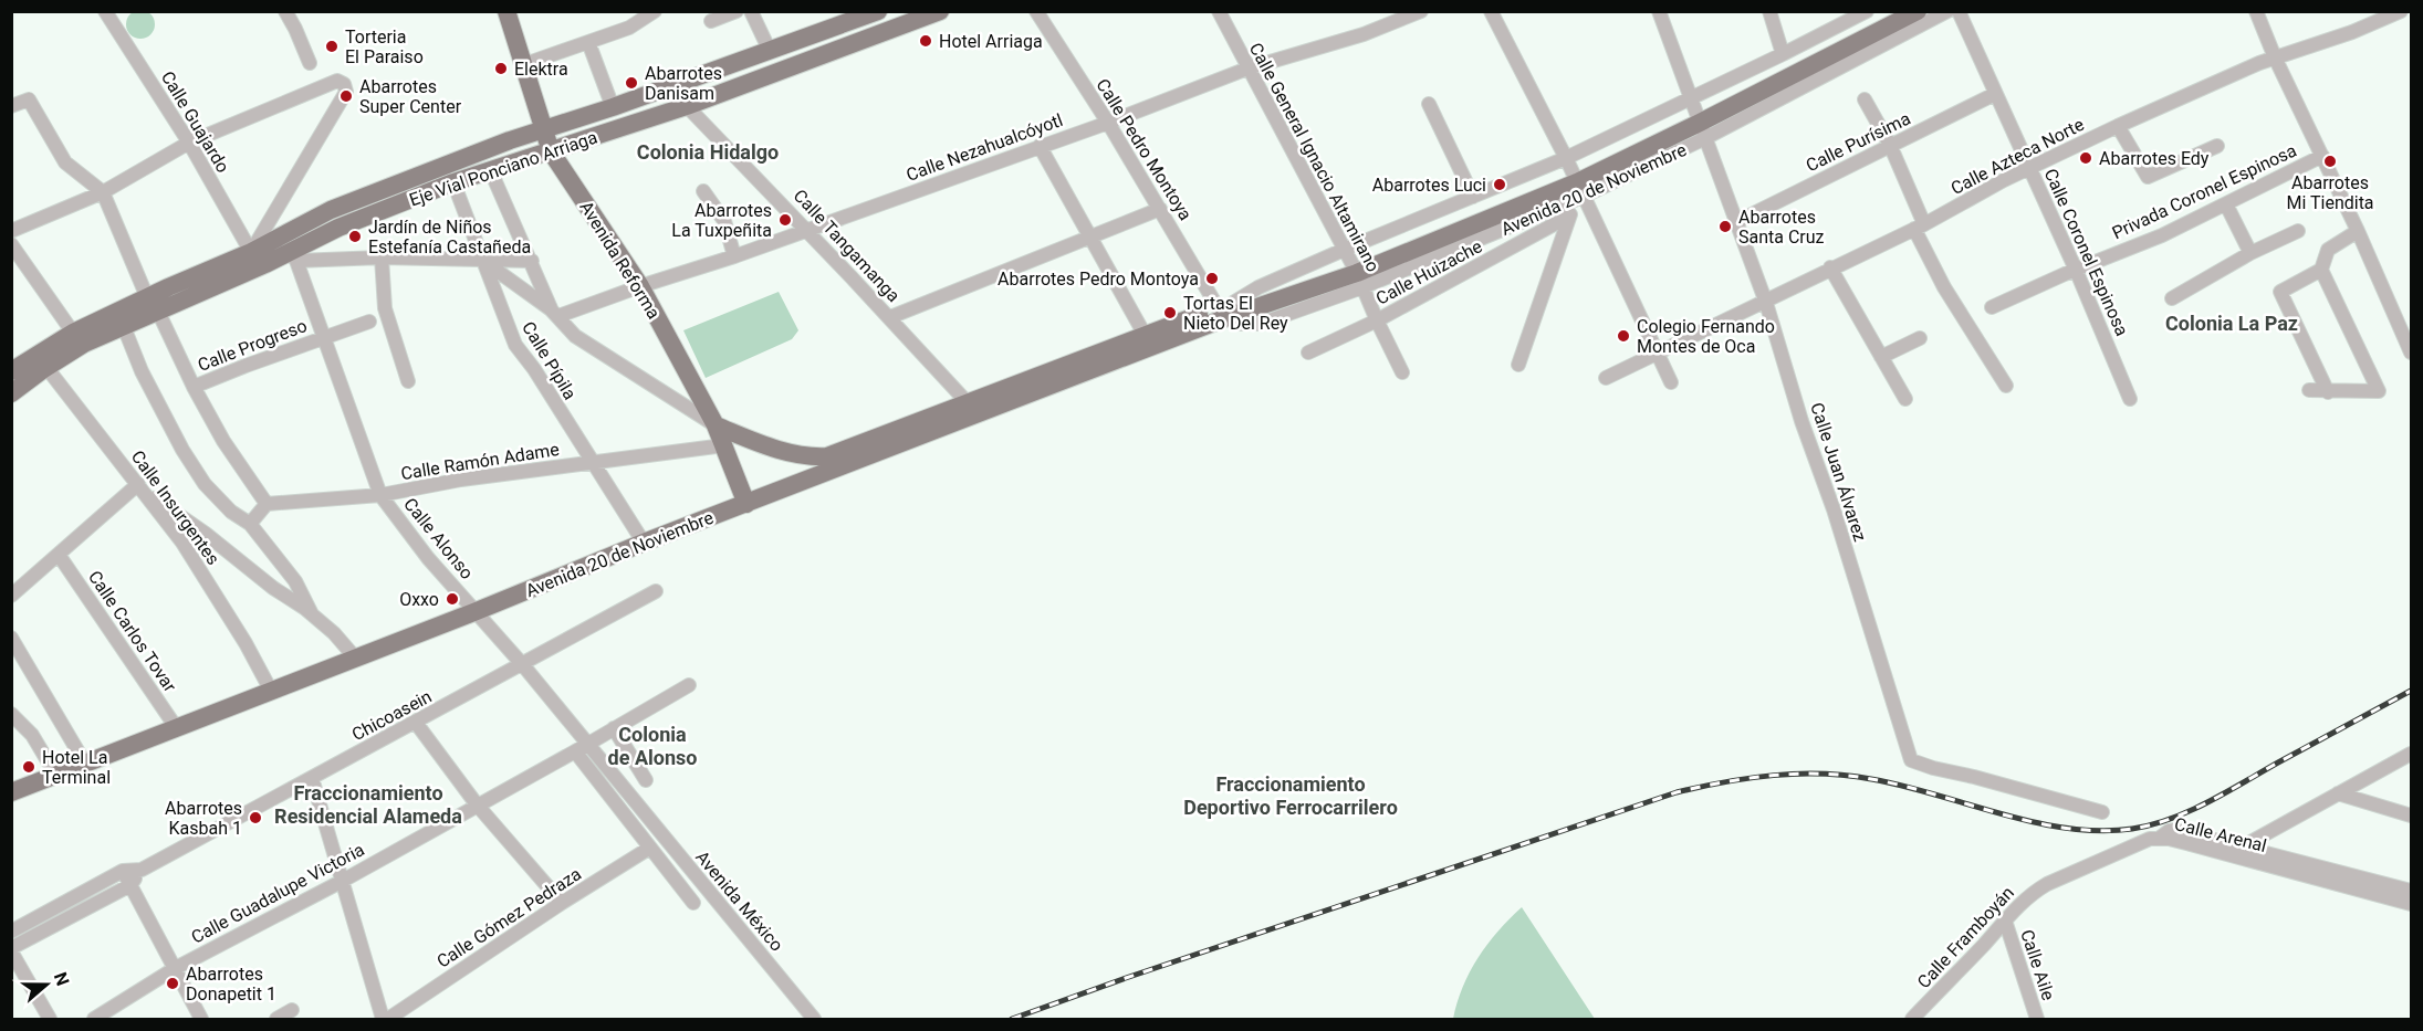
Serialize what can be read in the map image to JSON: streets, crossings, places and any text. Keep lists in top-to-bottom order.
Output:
{
  "streets": {
    "main road": ["Eje Vial Ponciano Arriaga", "Avenida 20 de Noviembre", "Avenida Reforma"],
    "street": [
      "Calle Guajardo",
      "Calle Purísima",
      "Calle Nezahualcóyotl",
      "Calle Pedro Montoya",
      "Calle Azteca Norte",
      "Calle General Ignacio Altamirano",
      "Privada Coronel Espinosa",
      "Calle Tangamanga",
      "Calle Coronel Espinosa",
      "Calle Huizache",
      "Calle Progreso",
      "Calle Pípila",
      "Calle Ramón Adame",
      "Calle Juan Álvarez",
      "Calle Insurgentes",
      "Calle Alonso",
      "Calle Carlos Tovar",
      "Chicoasein",
      "Calle Arenal",
      "Calle Guadalupe Victoria",
      "Avenida México",
      "Calle Gómez Pedraza",
      "Calle Framboyán",
      "Calle Aile"
    ]
  },
  "crossings": [
    ["Calle Guajardo", "Eje Vial Ponciano Arriaga"],
    ["Calle Purísima", "Calle Coronel Espinosa"],
    ["Calle Purísima", "Calle Juan Álvarez"],
    ["Calle Nezahualcóyotl", "Calle Pedro Montoya"],
    ["Calle Nezahualcóyotl", "Calle General Ignacio Altamirano"],
    ["Calle Nezahualcóyotl", "Calle Tangamanga"],
    ["Calle Nezahualcóyotl", "Avenida Reforma"],
    ["Calle Pedro Montoya", "Avenida 20 de Noviembre"],
    ["Calle Azteca Norte", "Calle Coronel Espinosa"],
    ["Calle Azteca Norte", "Calle Juan Álvarez"],
    ["Calle General Ignacio Altamirano", "Avenida 20 de Noviembre"],
    ["Calle General Ignacio Altamirano", "Calle Huizache"],
    ["Eje Vial Ponciano Arriaga", "Calle Tangamanga"],
    ["Eje Vial Ponciano Arriaga", "Avenida Reforma"],
    ["Eje Vial Ponciano Arriaga", "Calle Pípila"],
    ["Eje Vial Ponciano Arriaga", "Calle Insurgentes"],
    ["Eje Vial Ponciano Arriaga", "Calle Alonso"],
    ["Avenida 20 de Noviembre", "Calle Tangamanga"],
    ["Avenida 20 de Noviembre", "Avenida Reforma"],
    ["Avenida 20 de Noviembre", "Calle Pípila"],
    ["Avenida 20 de Noviembre", "Calle Juan Álvarez"],
    ["Avenida 20 de Noviembre", "Calle Insurgentes"],
    ["Avenida 20 de Noviembre", "Calle Alonso"],
    ["Avenida 20 de Noviembre", "Calle Carlos Tovar"],
    ["Privada Coronel Espinosa", "Calle Coronel Espinosa"],
    ["Avenida Reforma", "Calle Ramón Adame"],
    ["Calle Progreso", "Calle Alonso"],
    ["Calle Pípila", "Calle Ramón Adame"],
    ["Calle Ramón Adame", "Calle Alonso"],
    ["Calle Alonso", "Chicoasein"],
    ["Calle Alonso", "Calle Guadalupe Victoria"],
    ["Calle Alonso", "Avenida México"],
    ["Calle Alonso", "Calle Gómez Pedraza"],
    ["Calle Arenal", "Calle Framboyán"],
    ["Calle Framboyán", "Calle Aile"]
  ],
  "districts": [
    "Colonia Hidalgo",
    "Colonia La Paz",
    "Colonia de Alonso",
    "Fraccionamiento Deportivo Ferrocarrilero",
    "Fraccionamiento Residencial Alameda"
  ],
  "places": [
    "Hotel Arriaga",
    "Torteria El Paraiso",
    "Elektra",
    "Abarrotes Danisam",
    "Abarrotes Super Center",
    "Abarrotes Edy",
    "Abarrotes Mi Tiendita",
    "Abarrotes Luci",
    "Abarrotes La Tuxpeñita",
    "Abarrotes Santa Cruz",
    "Jardín de Niños Estefanía Castañeda",
    "Abarrotes Pedro Montoya",
    "Tortas El Nieto Del Rey",
    "Colegio Fernando Montes de Oca",
    "Oxxo",
    "Hotel La Terminal",
    "Abarrotes Kasbah 1",
    "Abarrotes Donapetit 1"
  ],
  "north": "right"
}
